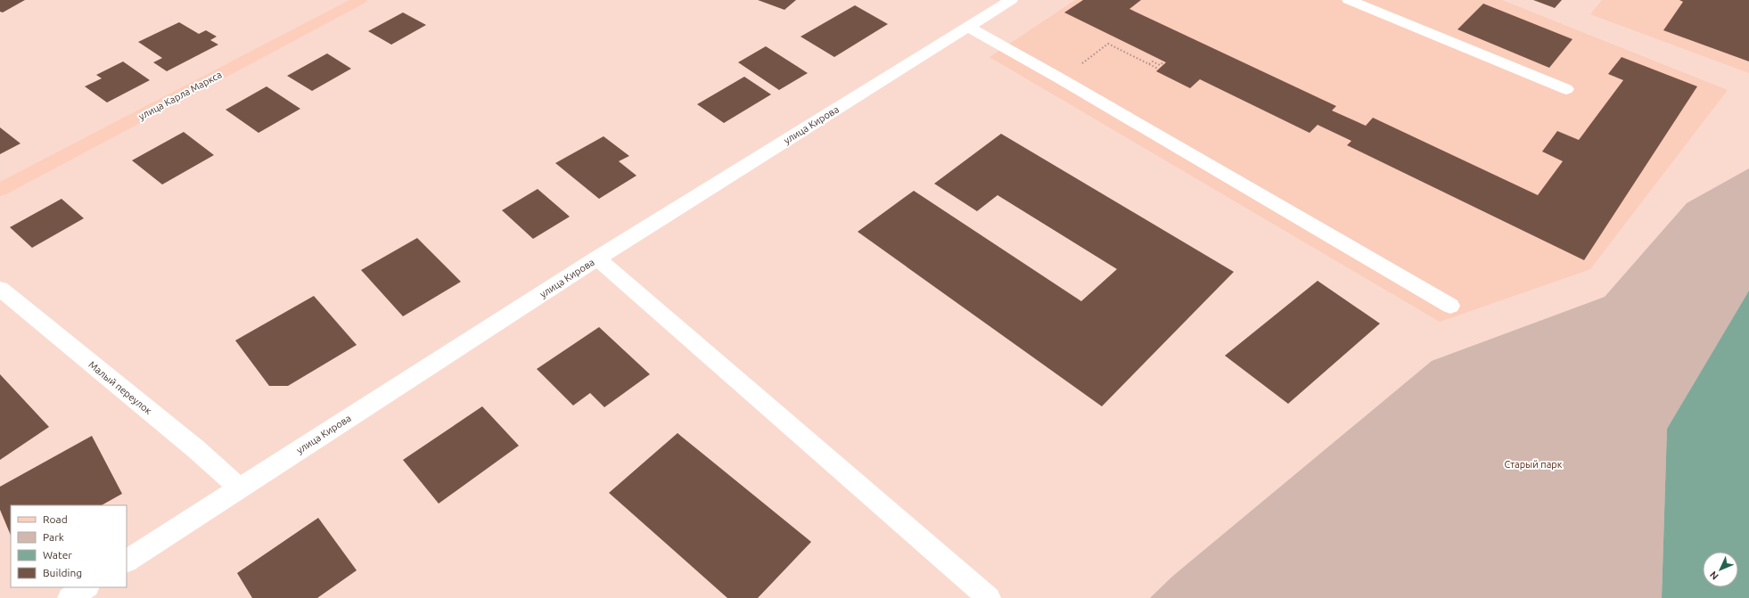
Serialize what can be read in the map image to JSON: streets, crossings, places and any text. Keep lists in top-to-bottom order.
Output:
{
  "streets": {
    "main road": ["улица Карла Маркса"],
    "street": ["улица Кирова", "Малый переулок"]
  },
  "crossings": [
    ["улица Кирова", "Малый переулок"]
  ],
  "parks": ["Старый парк"],
  "legend": [
    "Road",
    "Park",
    "Water",
    "Building"
  ],
  "north": "bottom left"
}
